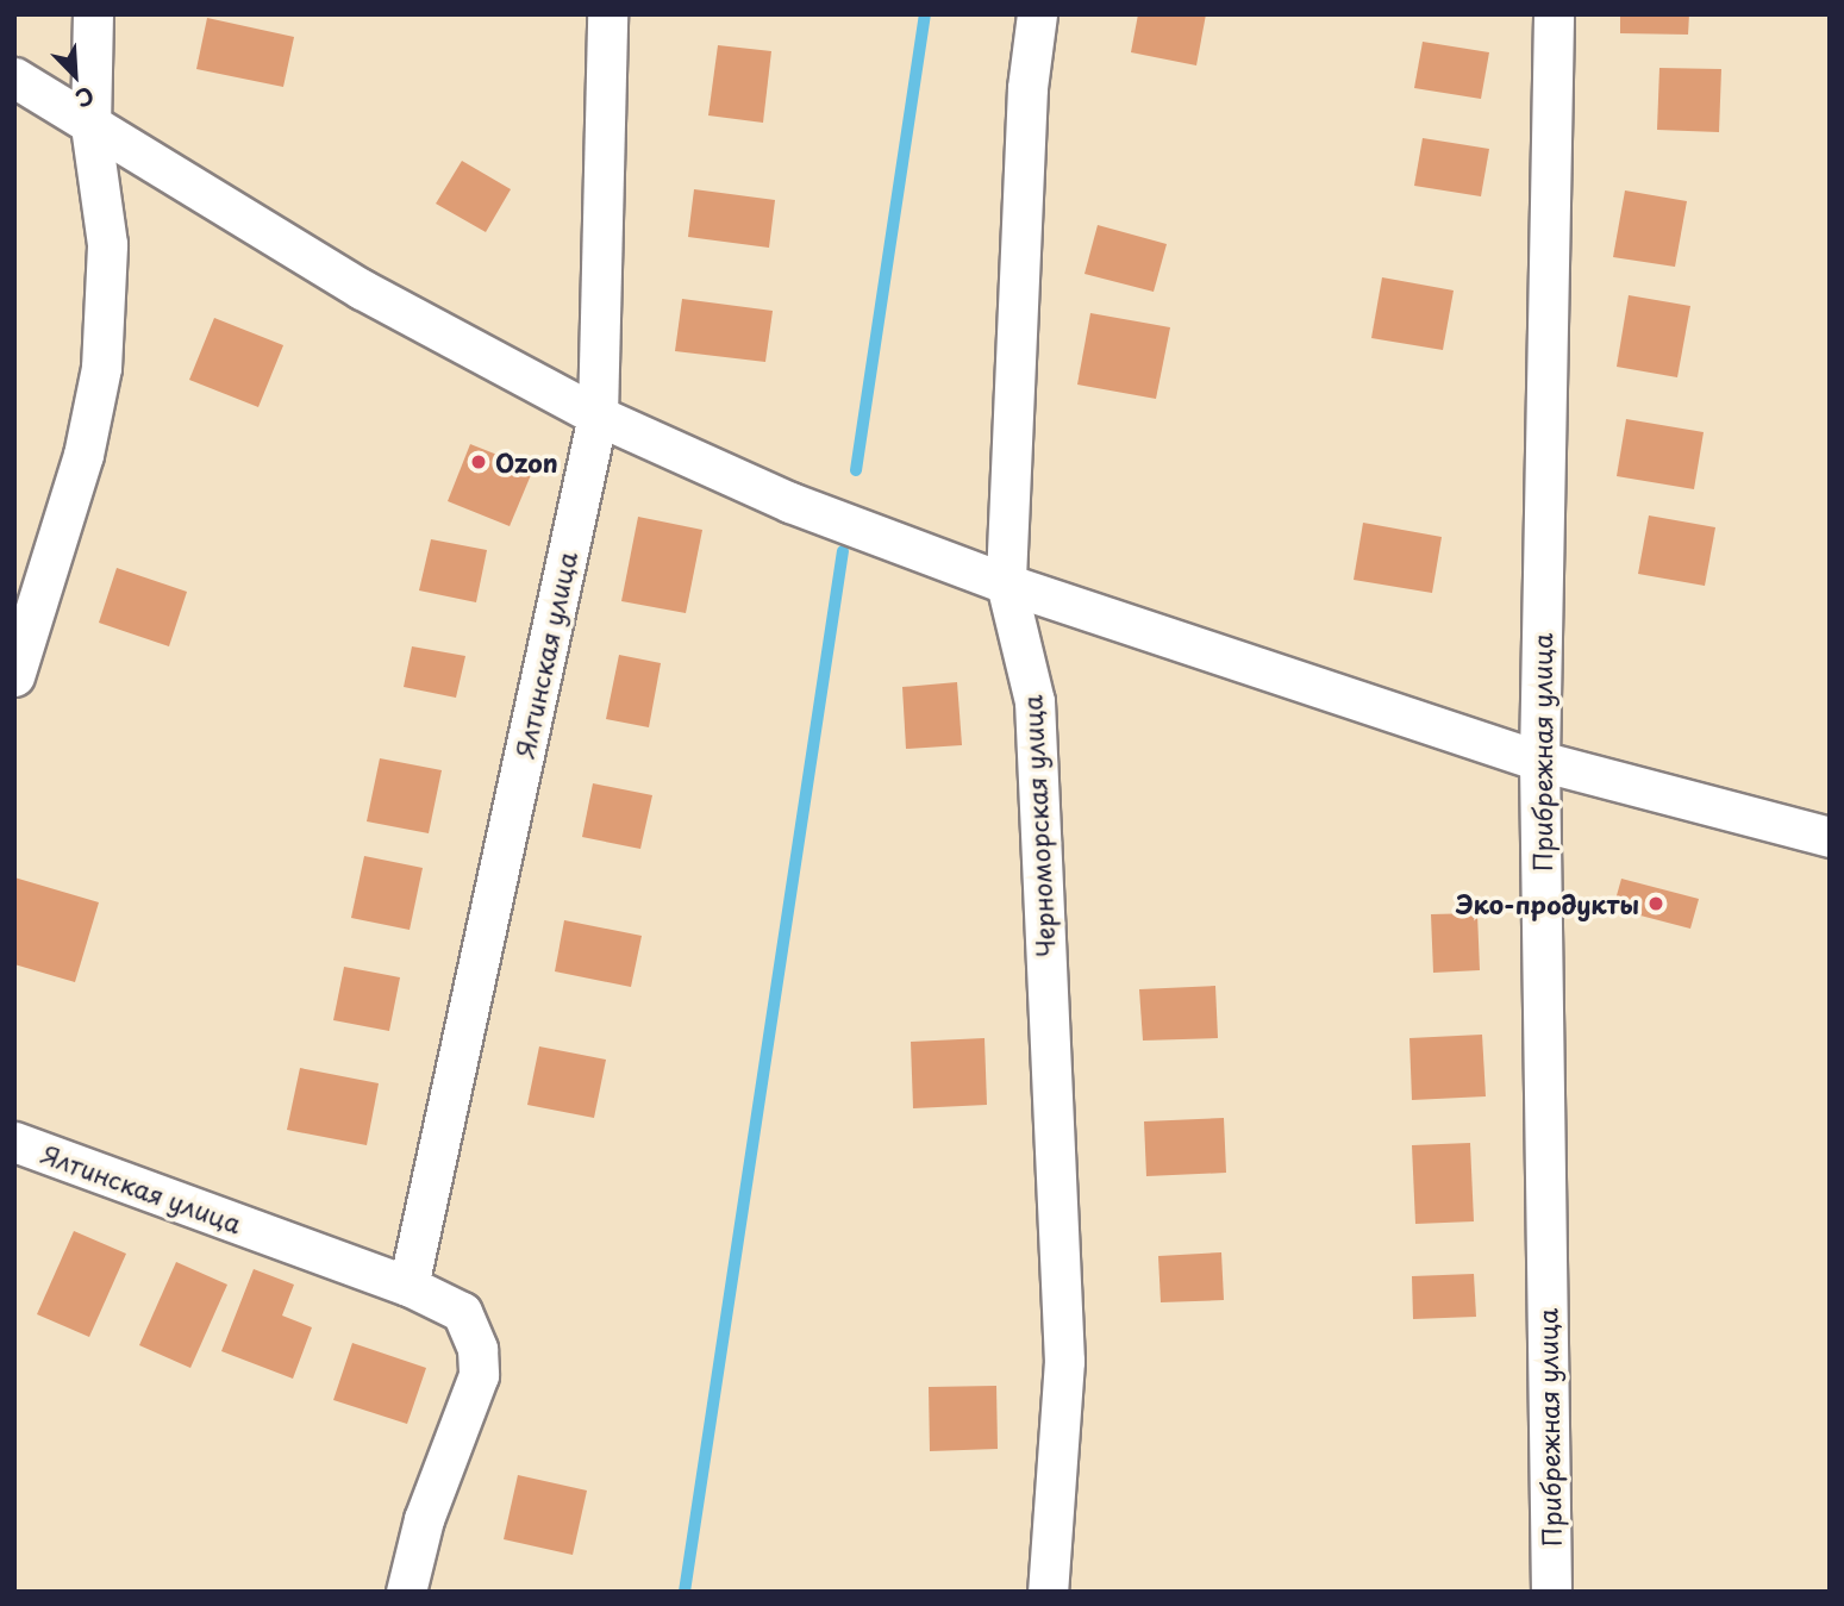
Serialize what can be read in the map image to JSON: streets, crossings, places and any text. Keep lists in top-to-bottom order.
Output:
{
  "streets": {
    "street": ["Ялтинская улица", "Прибрежная улица", "Черноморская улица"]
  },
  "places": ["Ozon", "Эко-продукты"],
  "north": "bottom right"
}
